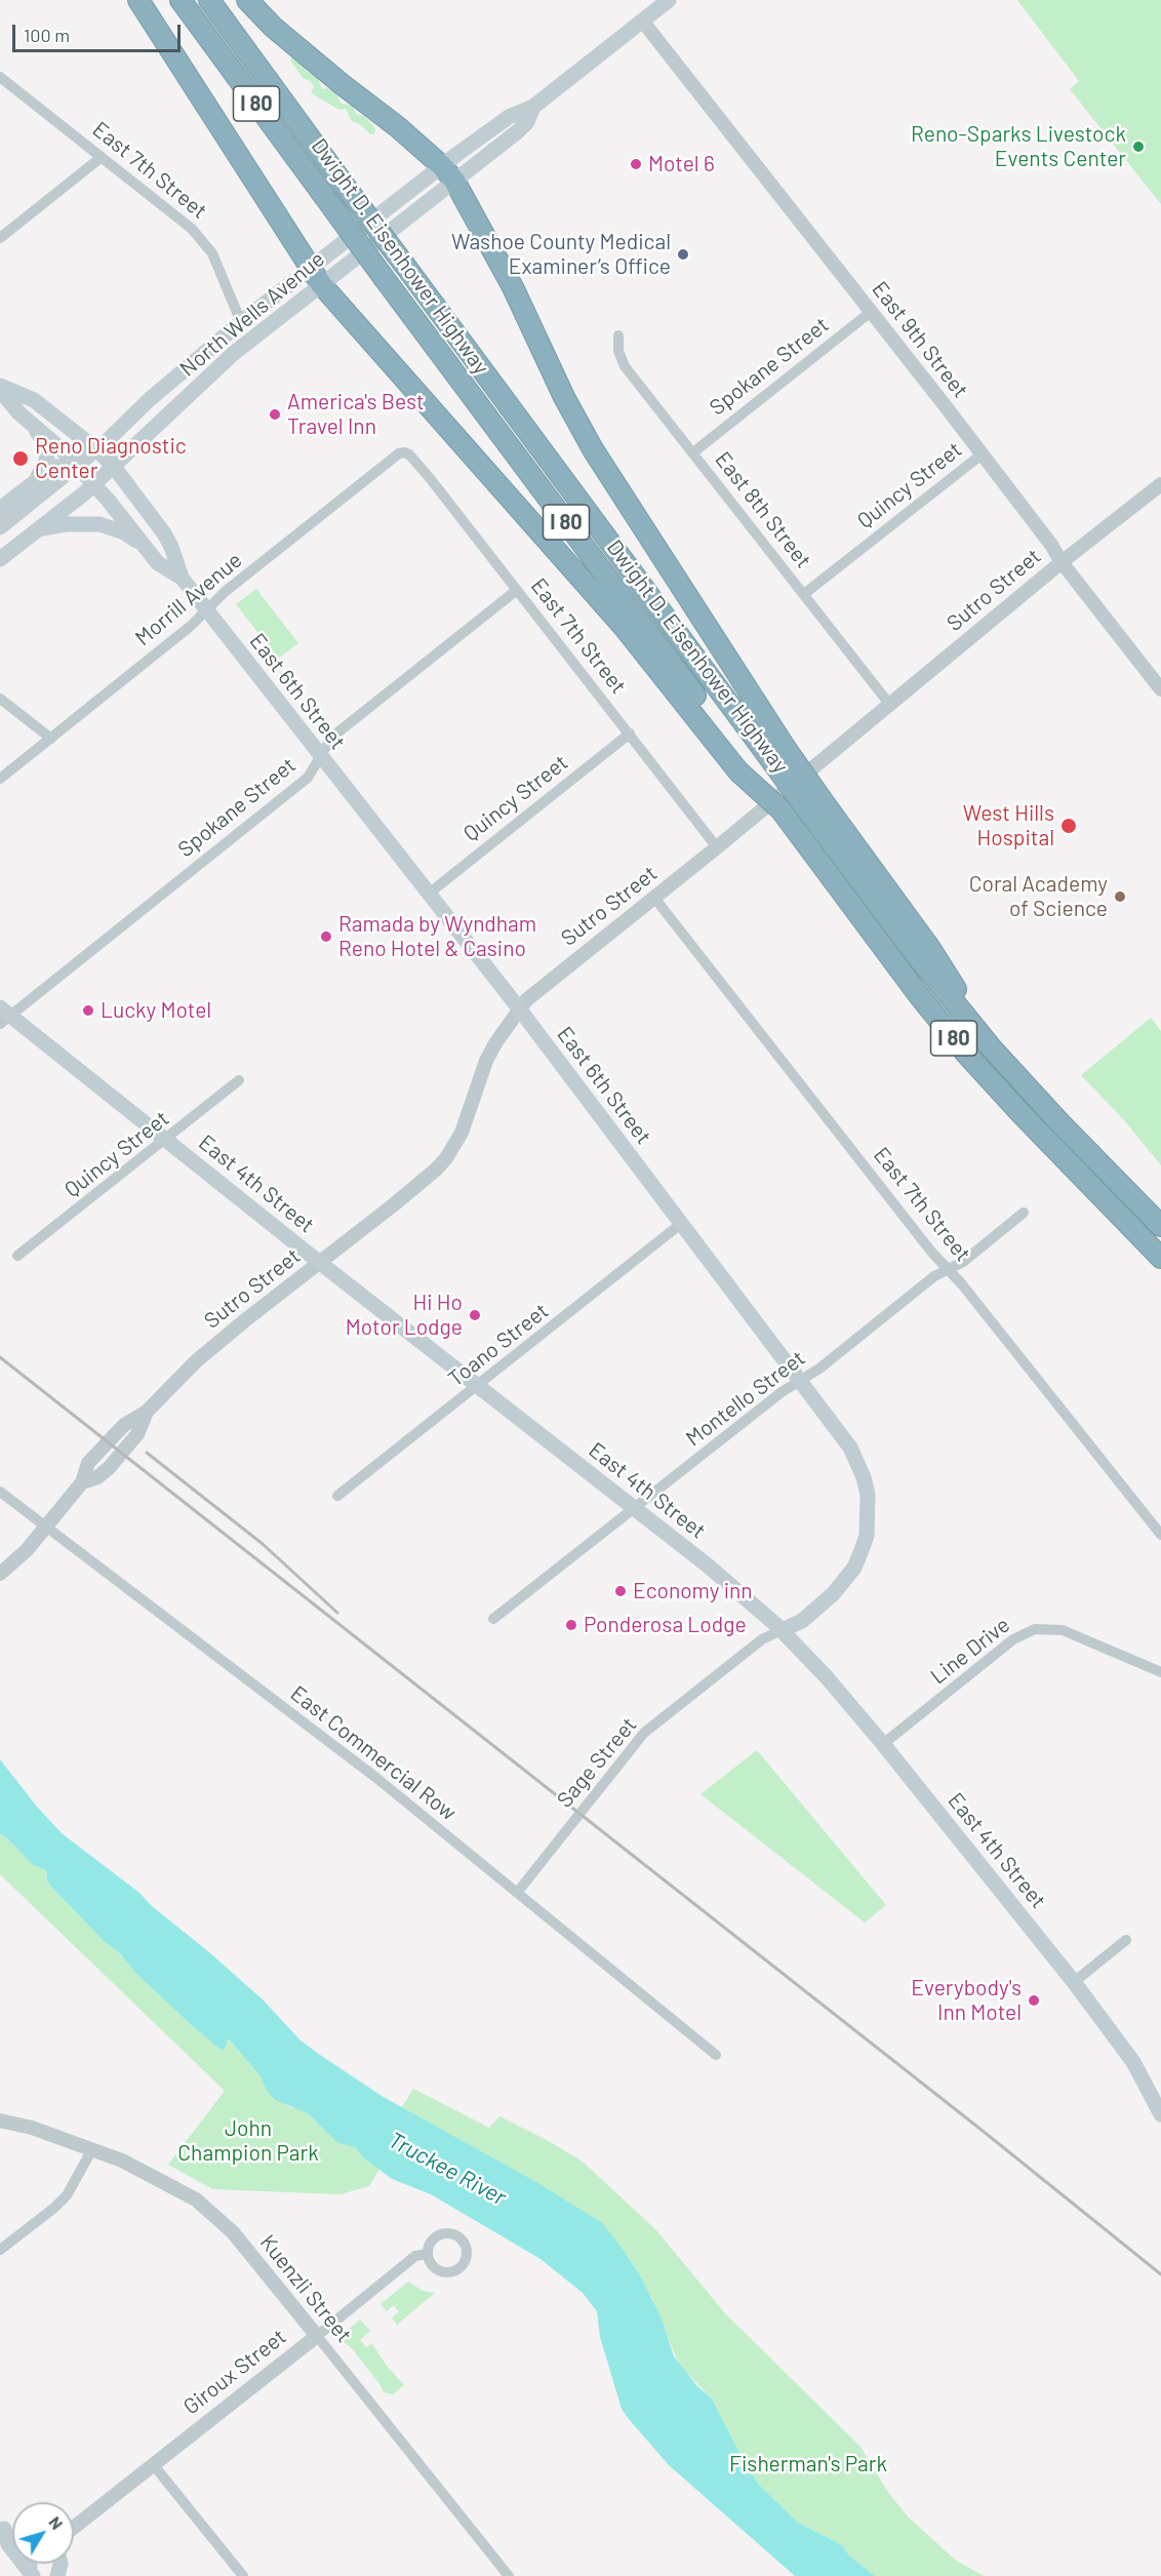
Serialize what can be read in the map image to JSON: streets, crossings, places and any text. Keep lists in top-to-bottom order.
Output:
{
  "streets": {
    "highway": ["I 80", "Dwight D. Eisenhower Highway"],
    "main road": ["North Wells Avenue", "East 6th Street", "East 4th Street"],
    "street": [
      "East 7th Street",
      "East 9th Street",
      "Spokane Street",
      "Quincy Street",
      "East 8th Street",
      "Sutro Street",
      "Morrill Avenue",
      "Toano Street",
      "Montello Street",
      "Line Drive",
      "East Commercial Row",
      "Sage Street",
      "Kuenzli Street",
      "Giroux Street"
    ]
  },
  "crossings": [
    ["East 7th Street", "North Wells Avenue"],
    ["East 7th Street", "Spokane Street"],
    ["East 7th Street", "Quincy Street"],
    ["East 7th Street", "Sutro Street"],
    ["East 7th Street", "Morrill Avenue"],
    ["East 7th Street", "Montello Street"],
    ["North Wells Avenue", "East 9th Street"],
    ["North Wells Avenue", "East 6th Street"],
    ["East 9th Street", "Spokane Street"],
    ["East 9th Street", "Quincy Street"],
    ["East 9th Street", "Sutro Street"],
    ["Spokane Street", "East 8th Street"],
    ["Spokane Street", "East 6th Street"],
    ["Spokane Street", "East 4th Street"],
    ["Quincy Street", "East 8th Street"],
    ["Quincy Street", "East 6th Street"],
    ["Quincy Street", "East 4th Street"],
    ["East 8th Street", "Sutro Street"],
    ["Sutro Street", "East 6th Street"],
    ["Sutro Street", "East 4th Street"],
    ["Sutro Street", "East Commercial Row"],
    ["Morrill Avenue", "East 6th Street"],
    ["East 6th Street", "East 4th Street"],
    ["East 6th Street", "Toano Street"],
    ["East 6th Street", "Montello Street"],
    ["East 6th Street", "Sage Street"],
    ["East 4th Street", "Toano Street"],
    ["East 4th Street", "Montello Street"],
    ["East 4th Street", "Line Drive"],
    ["East 4th Street", "Sage Street"],
    ["East Commercial Row", "Sage Street"],
    ["Kuenzli Street", "Giroux Street"]
  ],
  "water": ["Truckee River"],
  "parks": ["John Champion Park", "Fisherman's Park"],
  "places": [
    "Reno-Sparks Livestock Events Center",
    "Motel 6",
    "Washoe County Medical Examiner’s Office",
    "America's Best Travel Inn",
    "Reno Diagnostic Center",
    "West Hills Hospital",
    "Coral Academy of Science",
    "Ramada by Wyndham Reno Hotel & Casino",
    "Lucky Motel",
    "Hi Ho Motor Lodge",
    "Economy inn",
    "Ponderosa Lodge",
    "Everybody's Inn Motel"
  ],
  "scale_bar": "100 m",
  "north": "top right"
}
